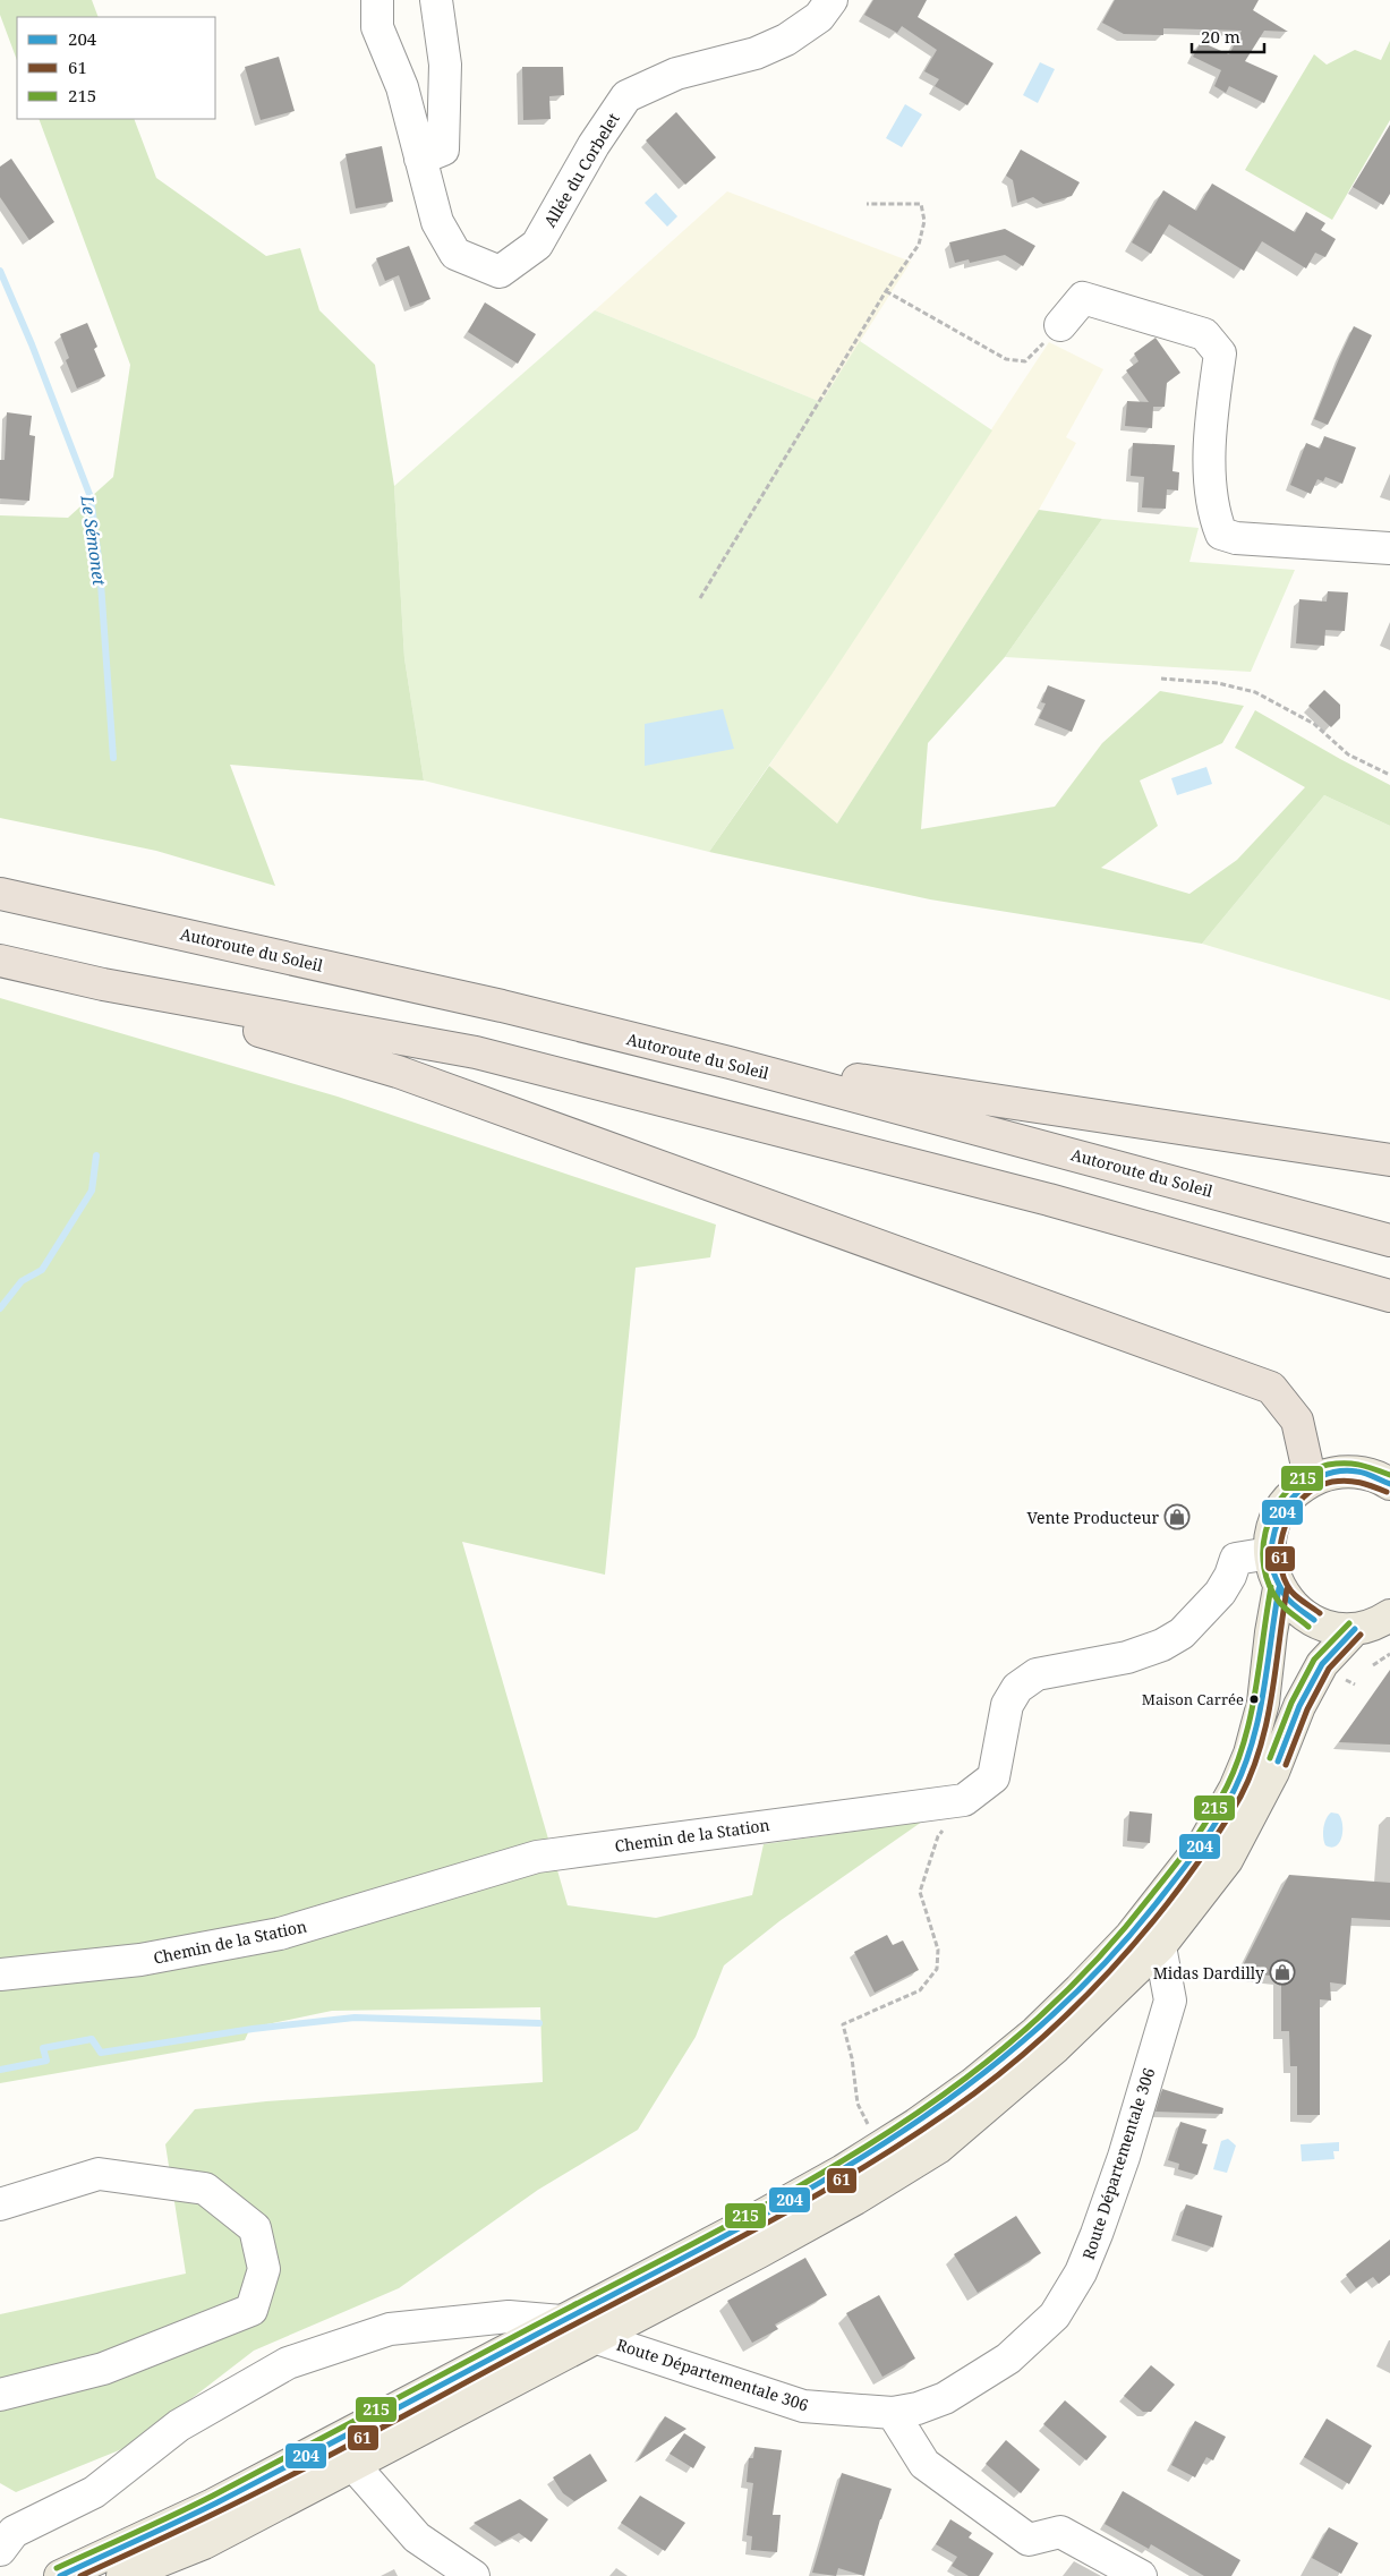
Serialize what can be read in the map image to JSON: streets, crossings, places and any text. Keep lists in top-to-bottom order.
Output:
{
  "streets": {
    "highway": ["Autoroute du Soleil"],
    "main road": ["Route Départementale 306"],
    "street": ["Allée du Corbelet", "Chemin de la Station"]
  },
  "water": ["Le Sémonet"],
  "places": {
    "shop": ["Vente Producteur", "Midas Dardilly"],
    "other": ["Maison Carrée"]
  },
  "lines": ["transit line 215", "transit line 204", "transit line 61"],
  "legend": ["204", "61", "215"],
  "scale_bar": "20 m"
}
